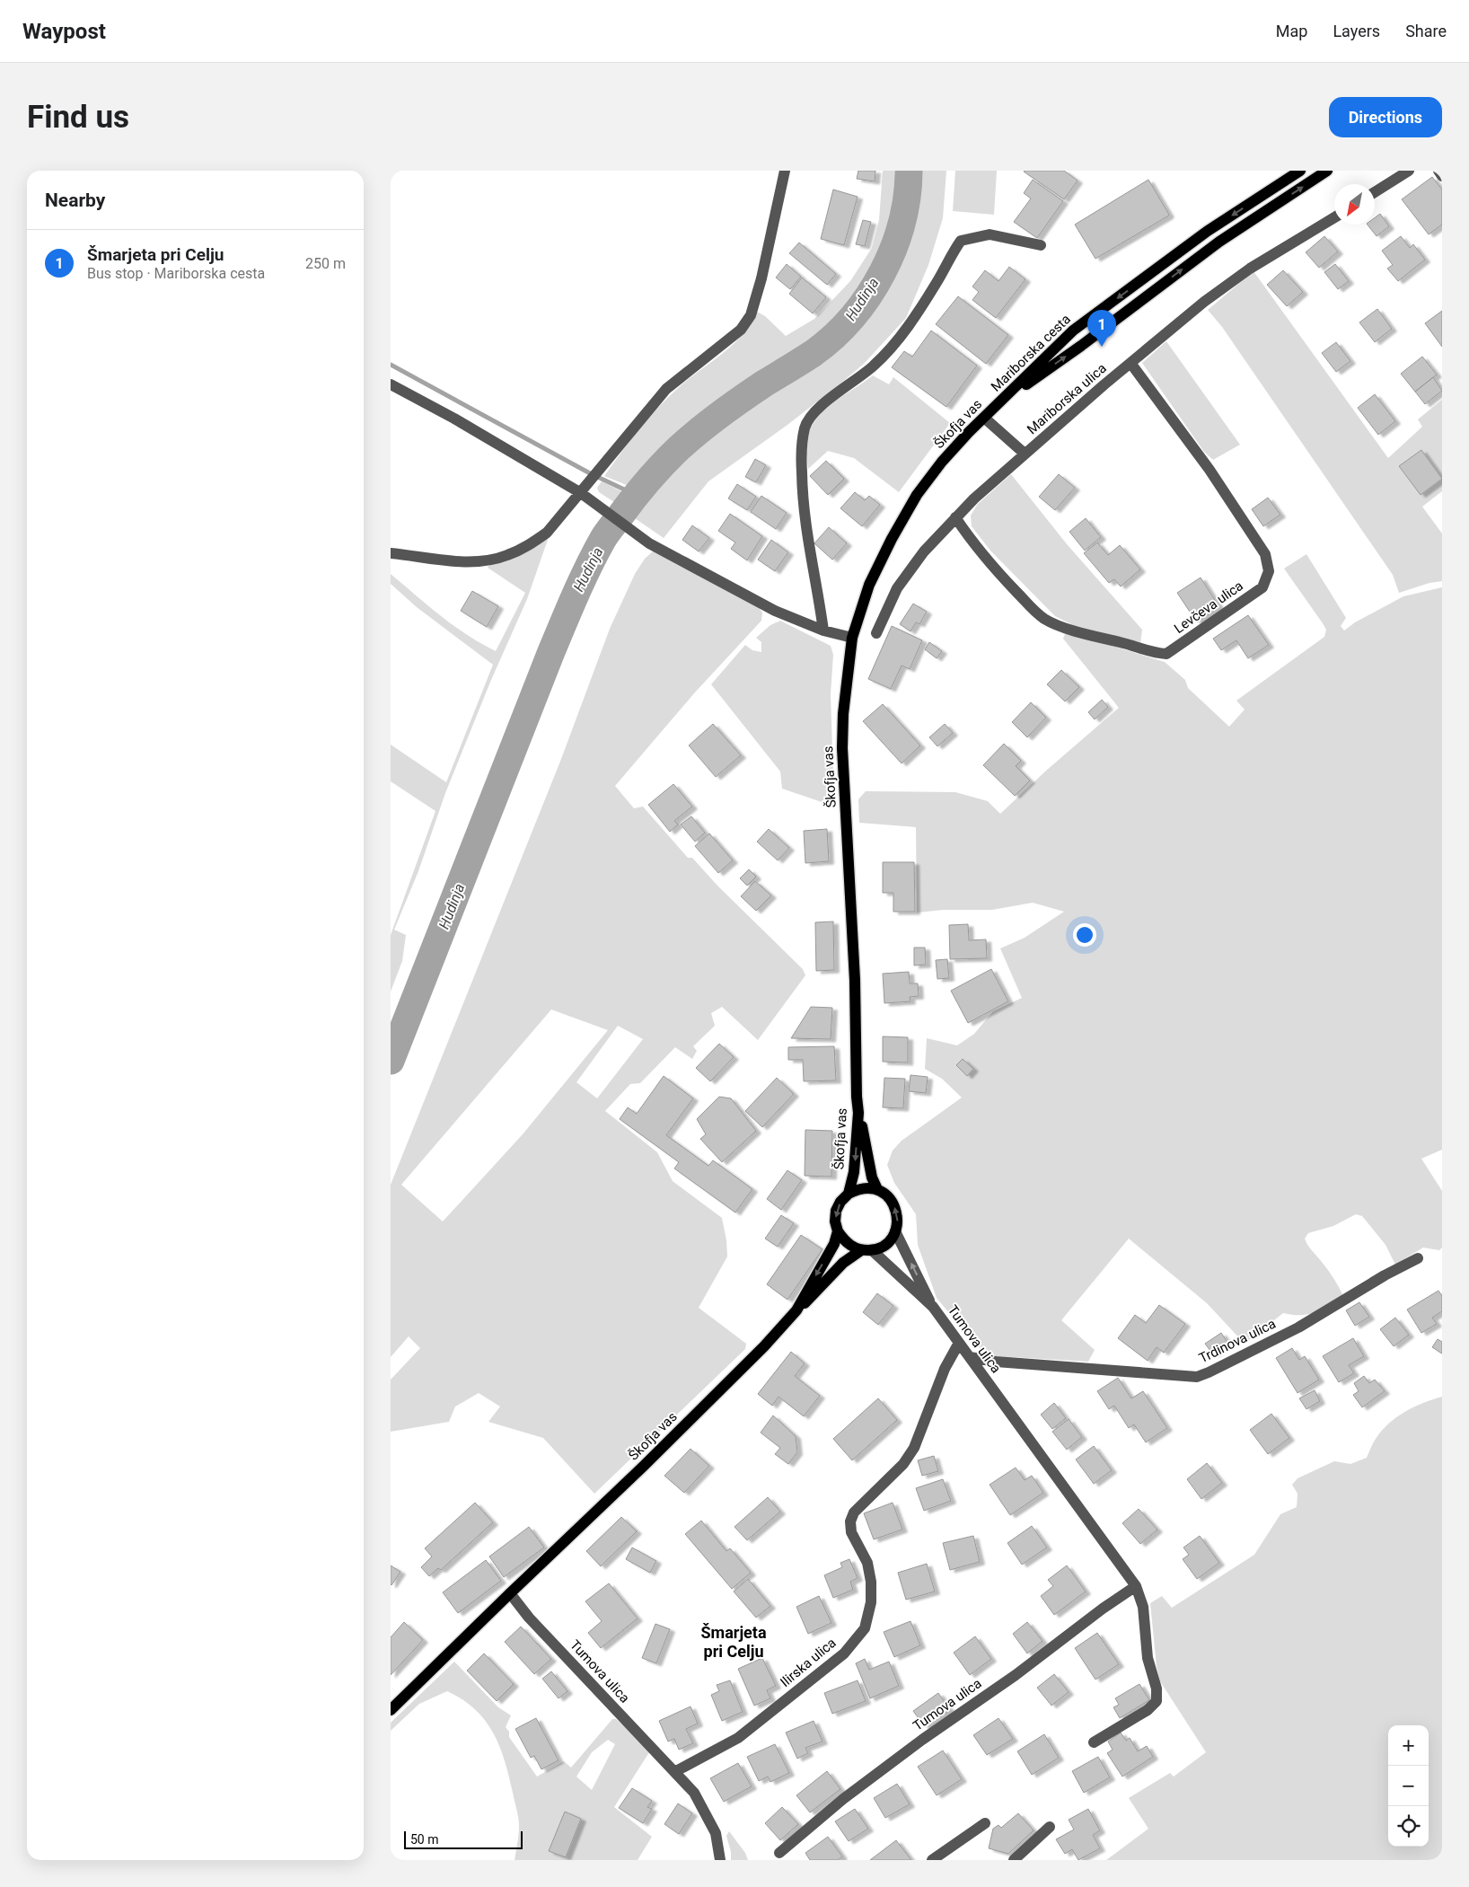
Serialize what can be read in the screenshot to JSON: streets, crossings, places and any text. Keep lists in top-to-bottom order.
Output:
{
  "streets": {
    "main road": ["Mariborska cesta", "Škofja vas"],
    "street": [
      "Mariborska ulica",
      "Levčeva ulica",
      "Tumova ulica",
      "Trdinova ulica",
      "Ilirska ulica"
    ]
  },
  "crossings": [
    ["Mariborska cesta", "Škofja vas"],
    ["Mariborska ulica", "Levčeva ulica"],
    ["Škofja vas", "Tumova ulica"],
    ["Tumova ulica", "Trdinova ulica"],
    ["Tumova ulica", "Ilirska ulica"]
  ],
  "districts": ["Šmarjeta pri Celju"],
  "water": ["Hudinja"],
  "scale_bar": "50 m",
  "north": "bottom left",
  "page": {
    "header": "Waypost",
    "nav": ["Map", "Layers", "Share"],
    "buttons": "Directions",
    "title": "Find us",
    "heading": "Nearby",
    "list": [
      {
        "mark": "1",
        "name": "Šmarjeta pri Celju",
        "note": "Bus stop · Mariborska cesta",
        "value": "250 m"
      }
    ],
    "pins": "1",
    "map_buttons": ["+", "−"],
    "scale": "50 m"
  }
}
